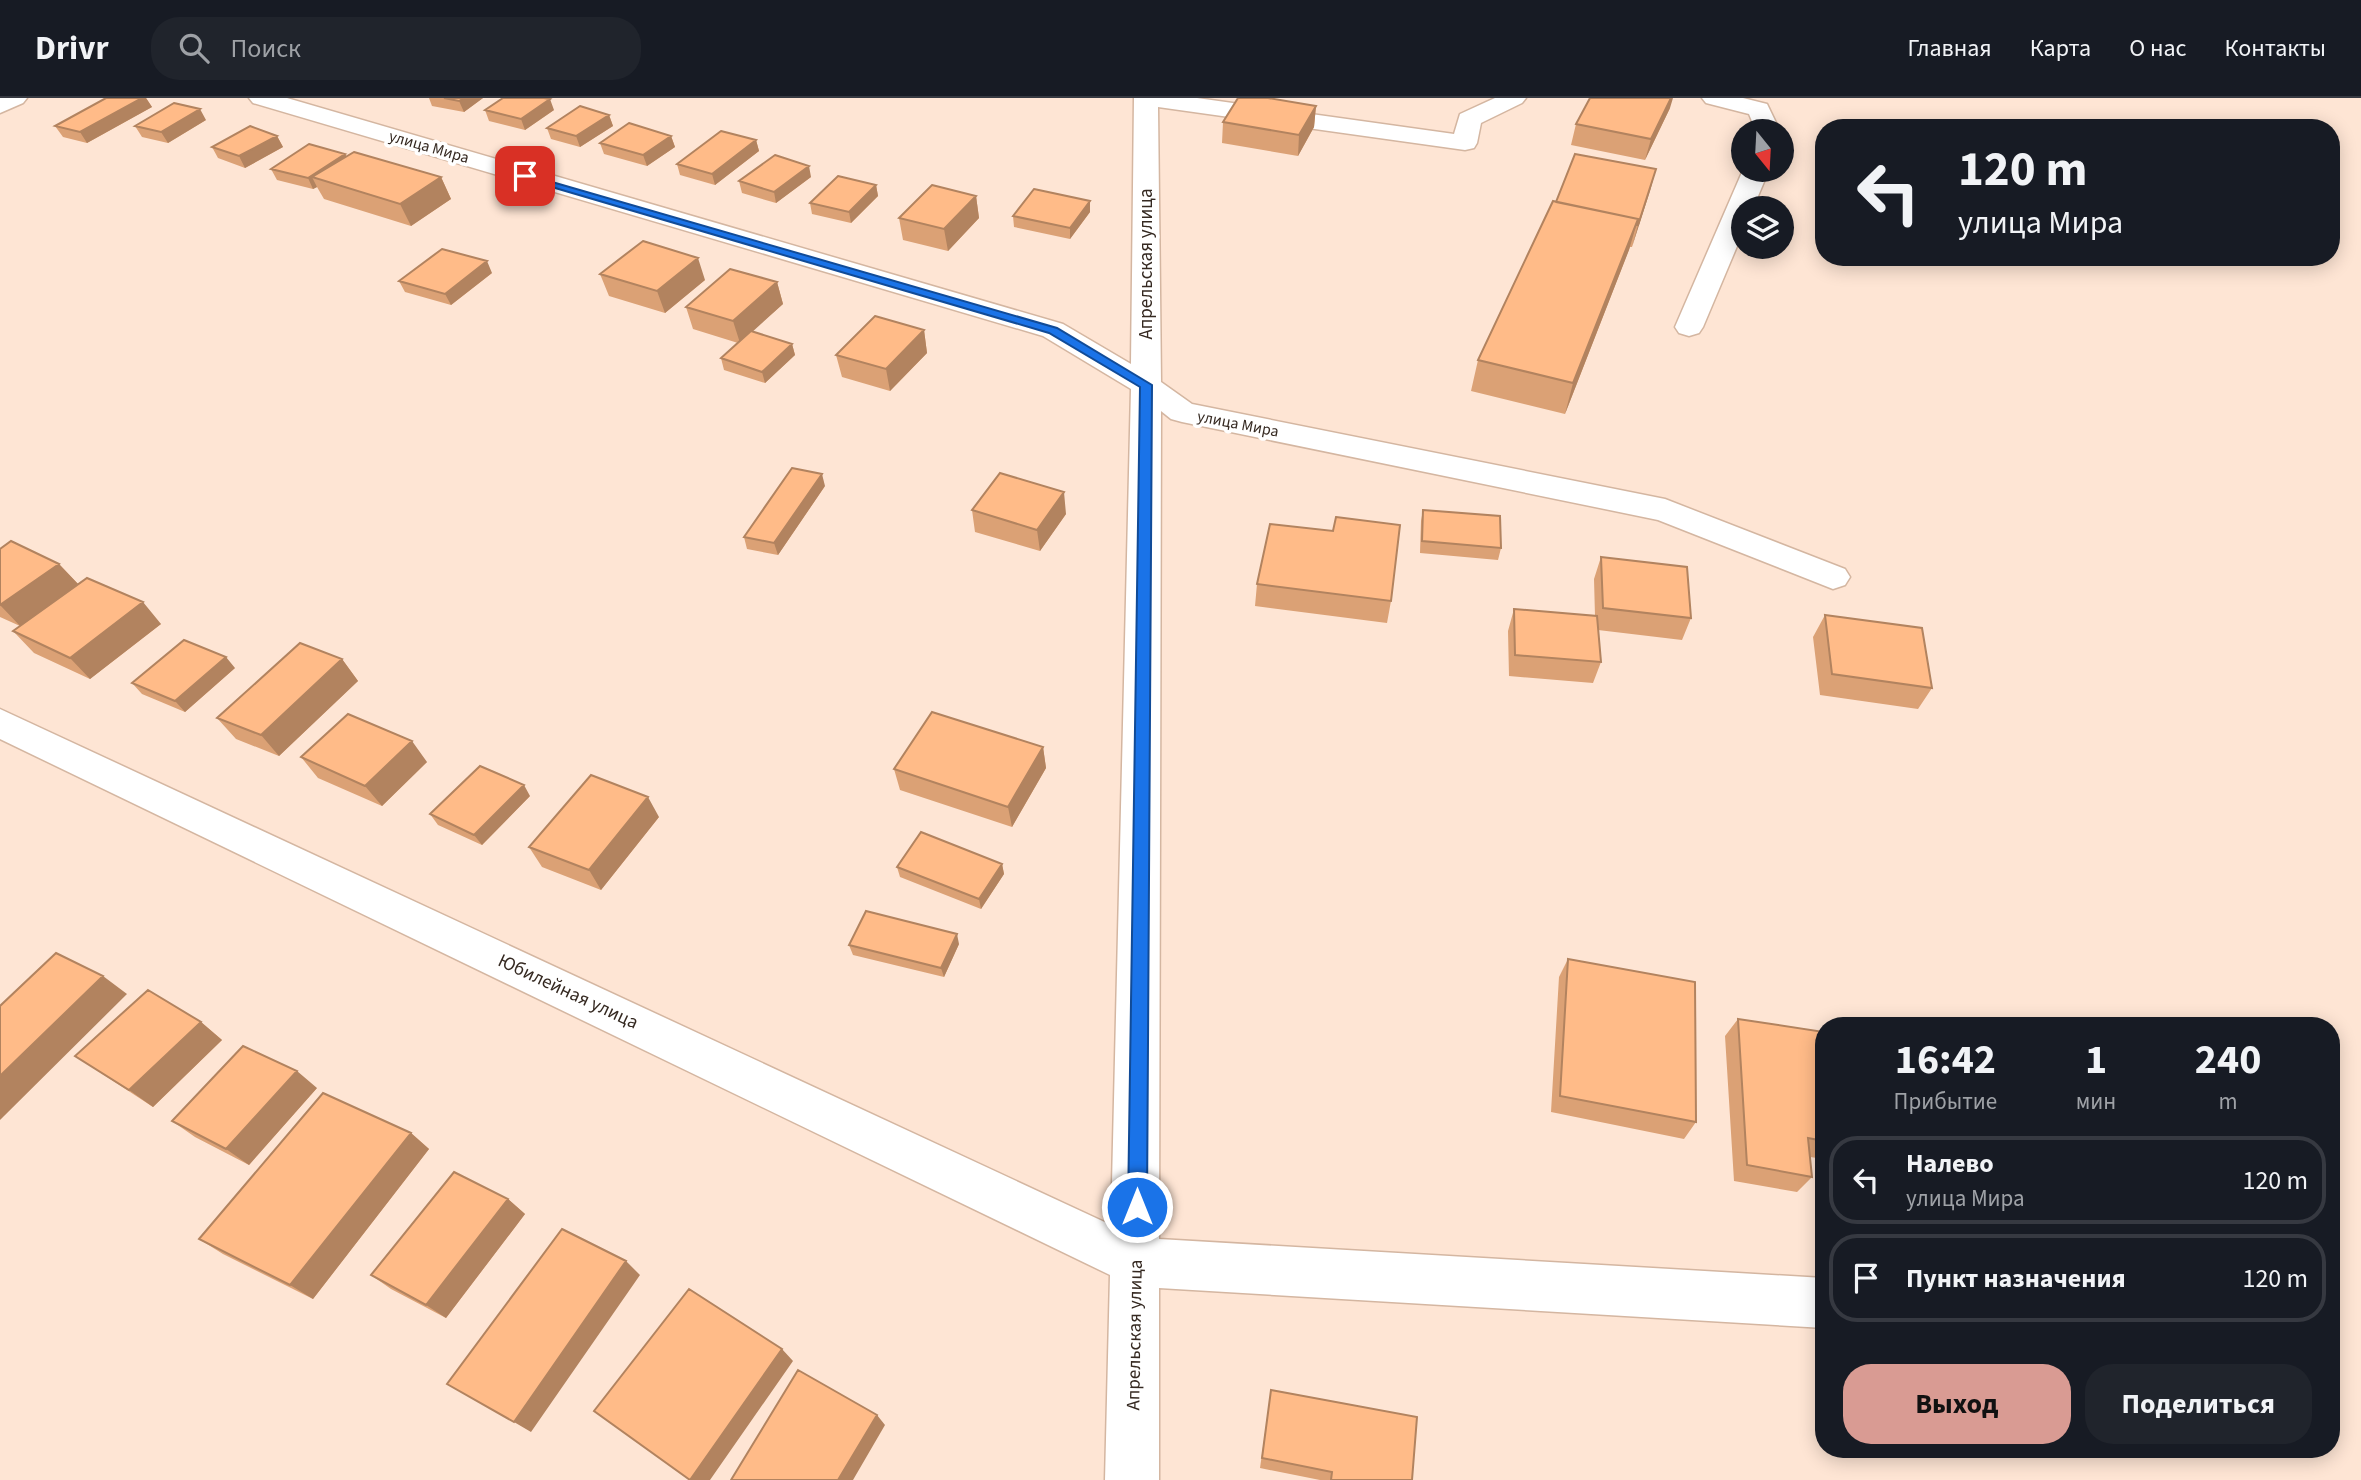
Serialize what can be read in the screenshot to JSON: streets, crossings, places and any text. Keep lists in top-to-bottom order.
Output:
{
  "streets": {
    "street": ["улица Мира", "Апрельская улица", "Юбилейная улица"]
  },
  "crossings": [
    ["улица Мира", "Апрельская улица"],
    ["Апрельская улица", "Юбилейная улица"]
  ],
  "north": "bottom",
  "page": {
    "header": "Drivr",
    "search": "Поиск",
    "nav": [
      "Главная",
      "Карта",
      "О нас",
      "Контакты"
    ],
    "turn": ["120 m", "улица Мира"],
    "eta": [
      "16:42",
      "Прибытие",
      "1",
      "мин",
      "240",
      "m"
    ],
    "list": [
      {
        "name": "Налево",
        "note": "улица Мира",
        "value": "120 m"
      },
      {
        "name": "Пункт назначения",
        "value": "120 m"
      }
    ],
    "buttons": ["Выход", "Поделиться"]
  }
}
